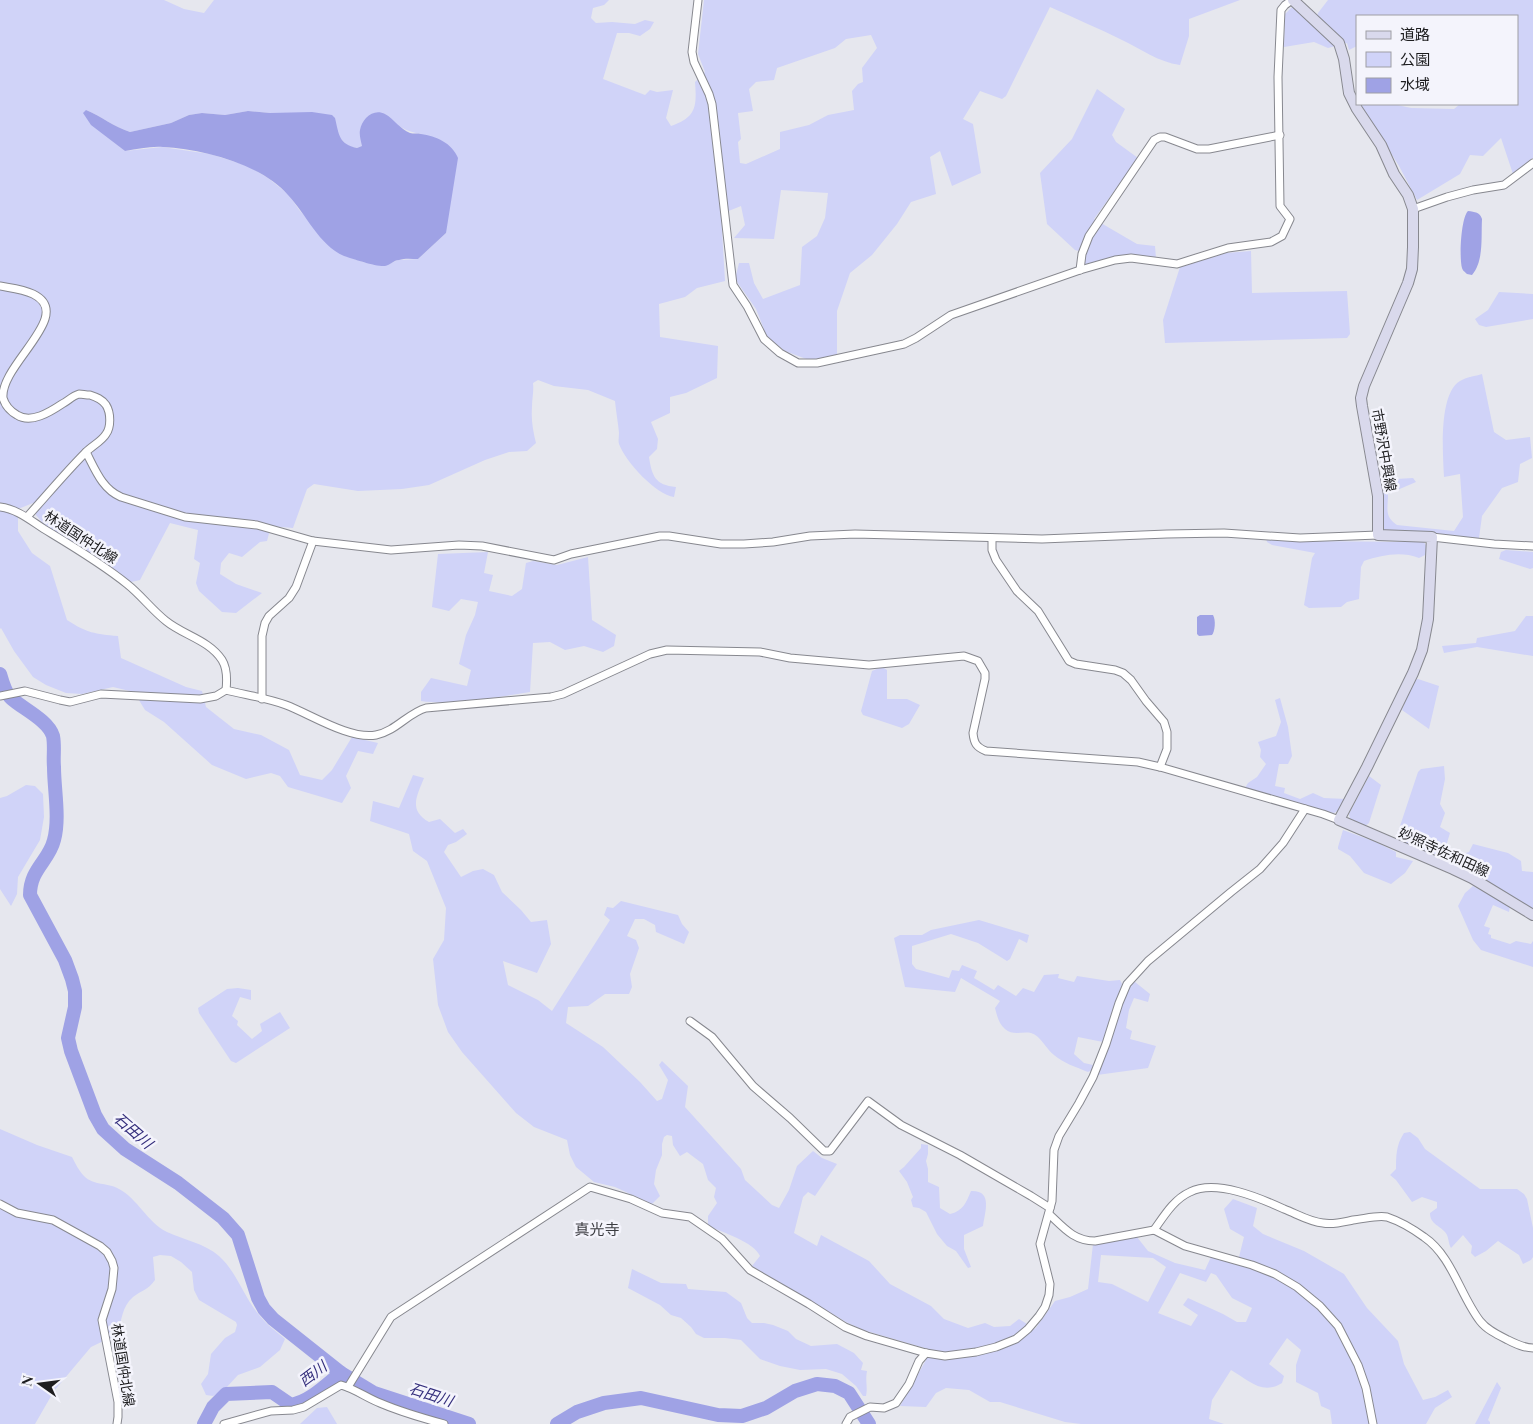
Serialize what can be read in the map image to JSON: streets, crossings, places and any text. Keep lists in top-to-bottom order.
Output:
{
  "streets": {
    "main road": ["市野沢中興線", "妙照寺佐和田線"],
    "street": ["林道国仲北線"]
  },
  "districts": ["真光寺"],
  "water": ["石田川", "西川"],
  "legend": ["道路", "公園", "水域"],
  "north": "left"
}
